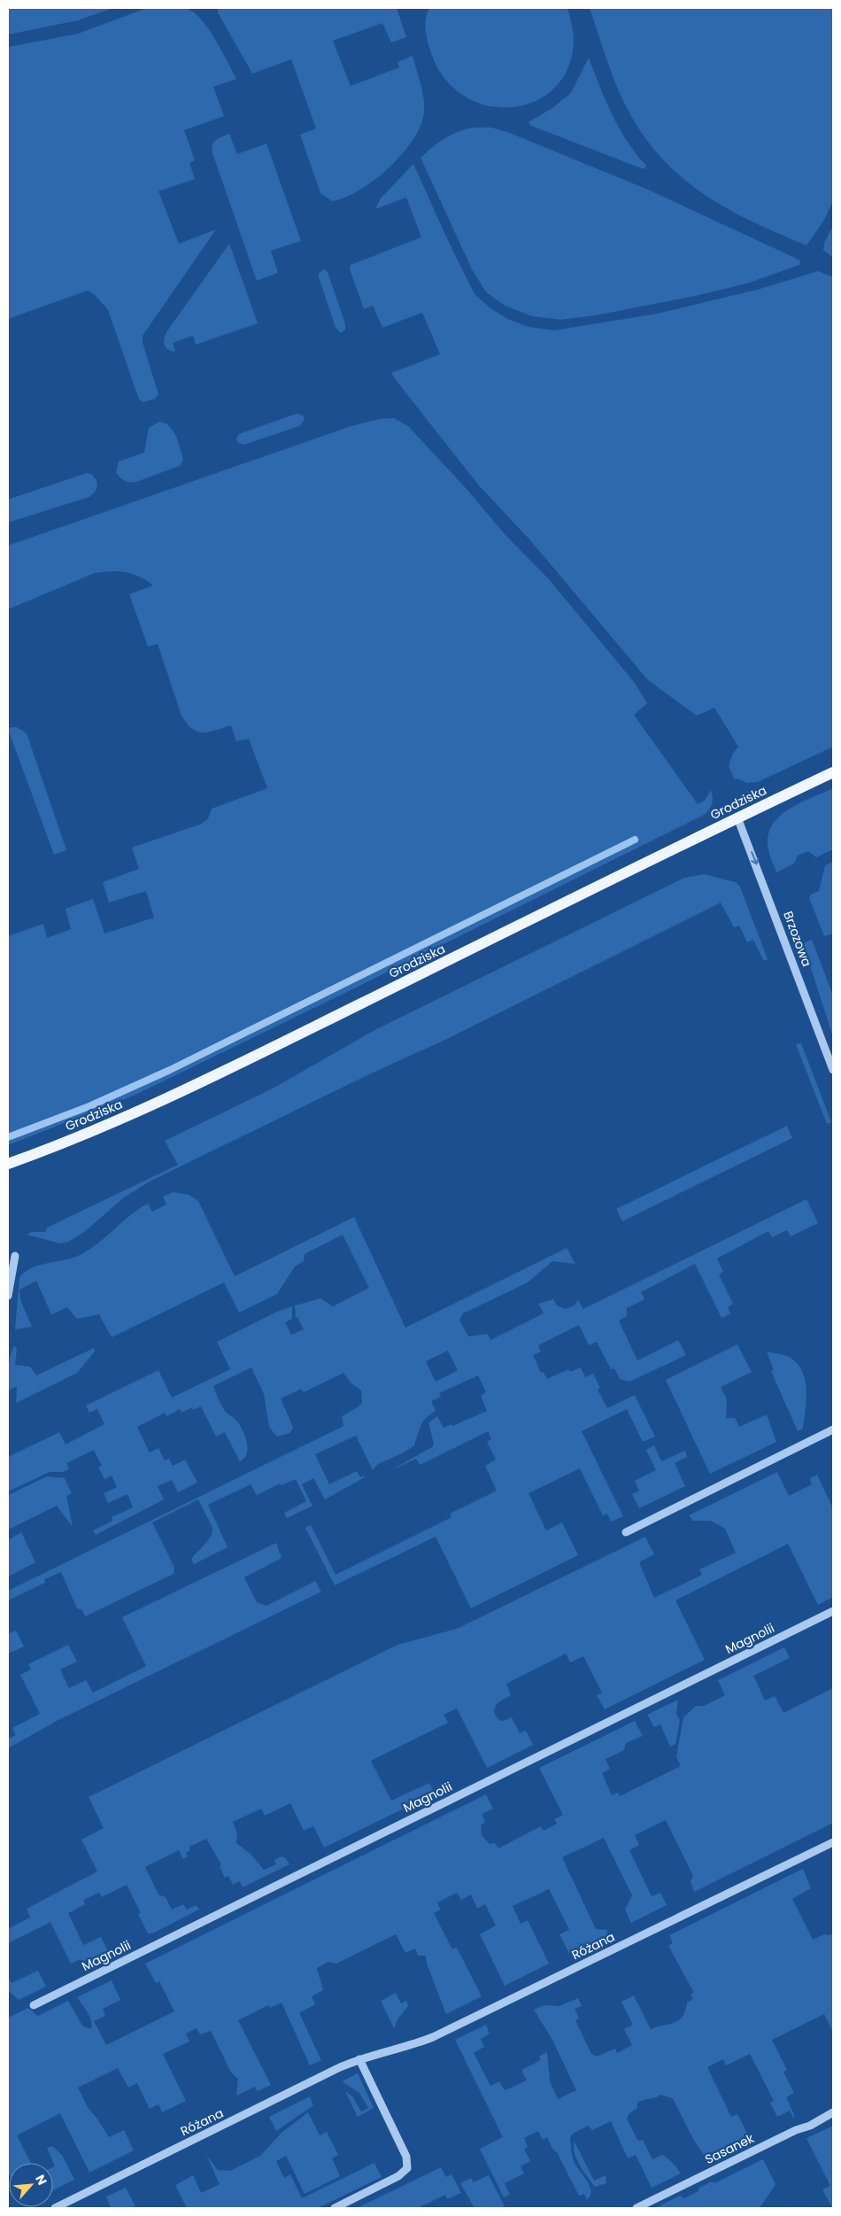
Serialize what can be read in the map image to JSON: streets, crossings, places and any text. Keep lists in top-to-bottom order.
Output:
{
  "streets": {
    "main road": ["Grodziska"],
    "street": [
      "Brzozowa",
      "Magnolii",
      "Różana",
      "Sasanek"
    ]
  },
  "crossings": [
    ["Grodziska", "Brzozowa"]
  ],
  "one_way": ["Brzozowa"],
  "north": "top right"
}
